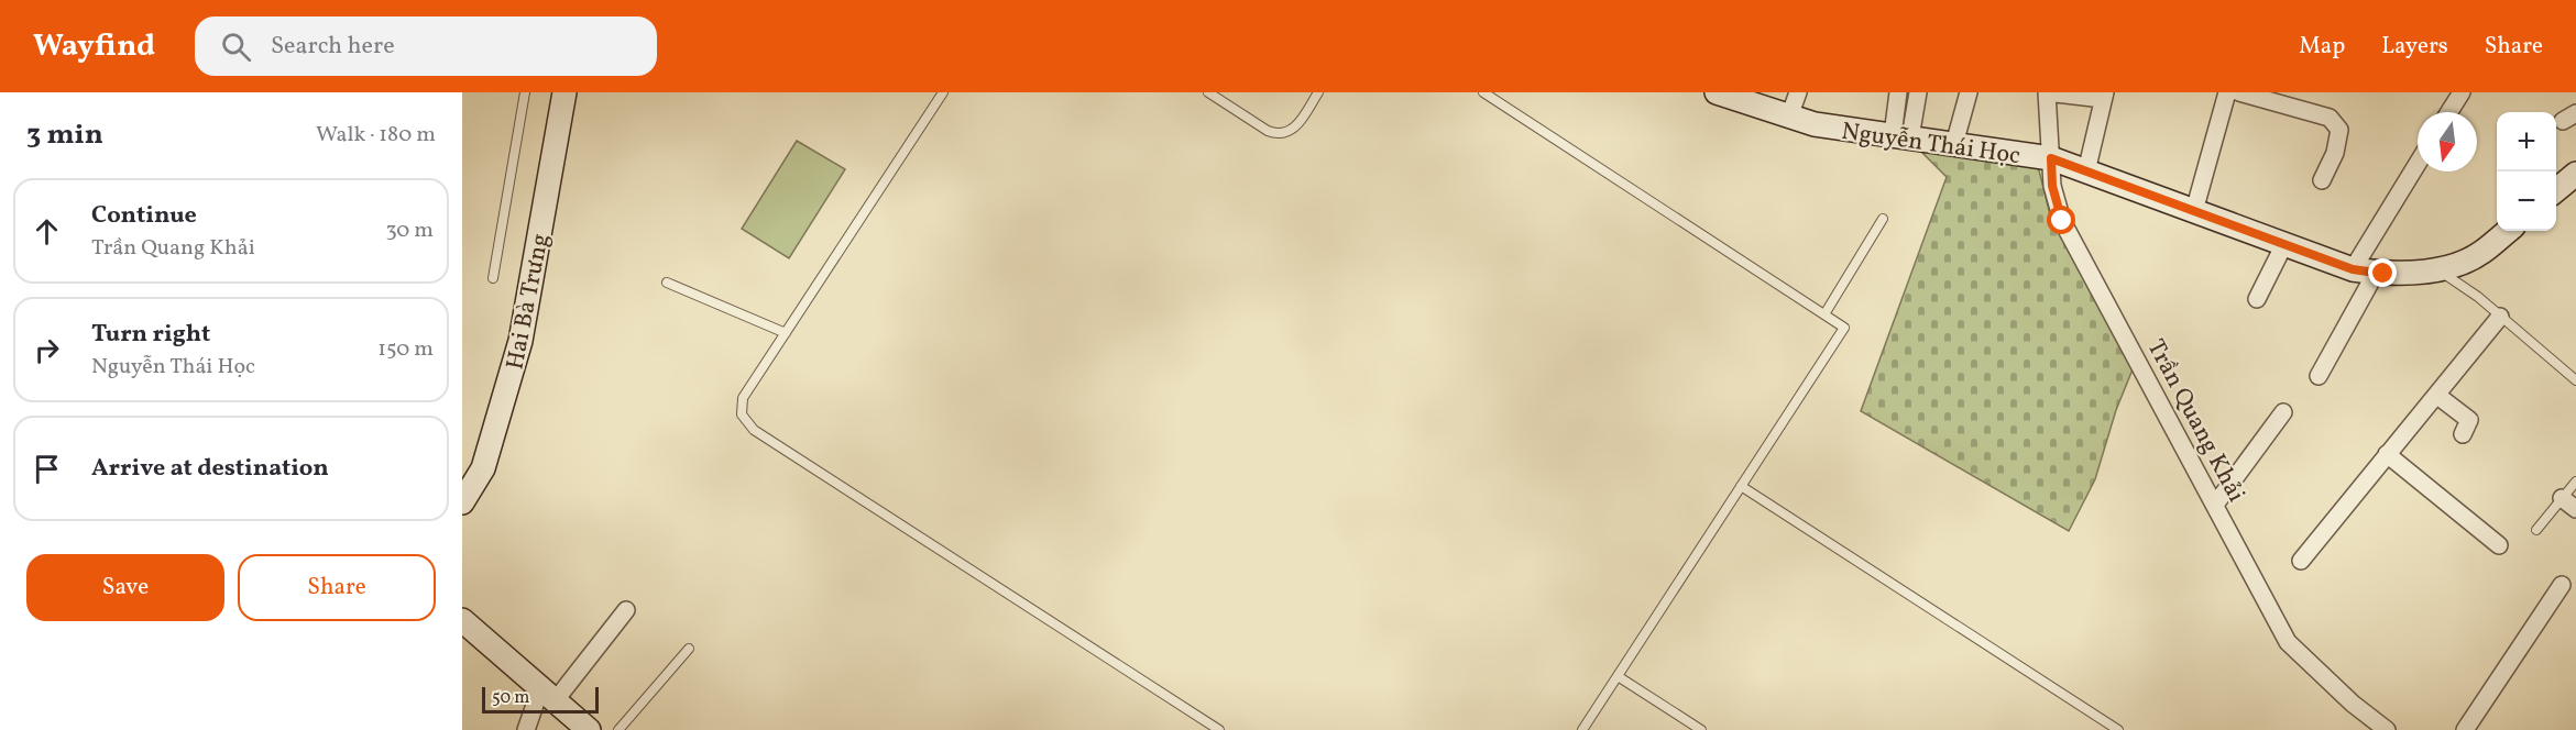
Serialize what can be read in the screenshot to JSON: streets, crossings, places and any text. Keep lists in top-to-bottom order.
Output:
{
  "streets": {
    "street": ["Nguyễn Thái Học", "Hai Bà Trưng", "Trần Quang Khải"]
  },
  "crossings": [
    ["Nguyễn Thái Học", "Trần Quang Khải"]
  ],
  "scale_bar": "50 m",
  "north": "bottom",
  "page": {
    "header": "Wayfind",
    "search": "Search here",
    "nav": ["Map", "Layers", "Share"],
    "heading": ["3 min", "Walk · 180 m"],
    "map_buttons": ["+", "−"],
    "list": [
      ["Continue", "Trần Quang Khải", "30 m"],
      ["Turn right", "Nguyễn Thái Học", "150 m"],
      "Arrive at destination"
    ],
    "buttons": ["Save", "Share"],
    "scale": "50 m"
  }
}
